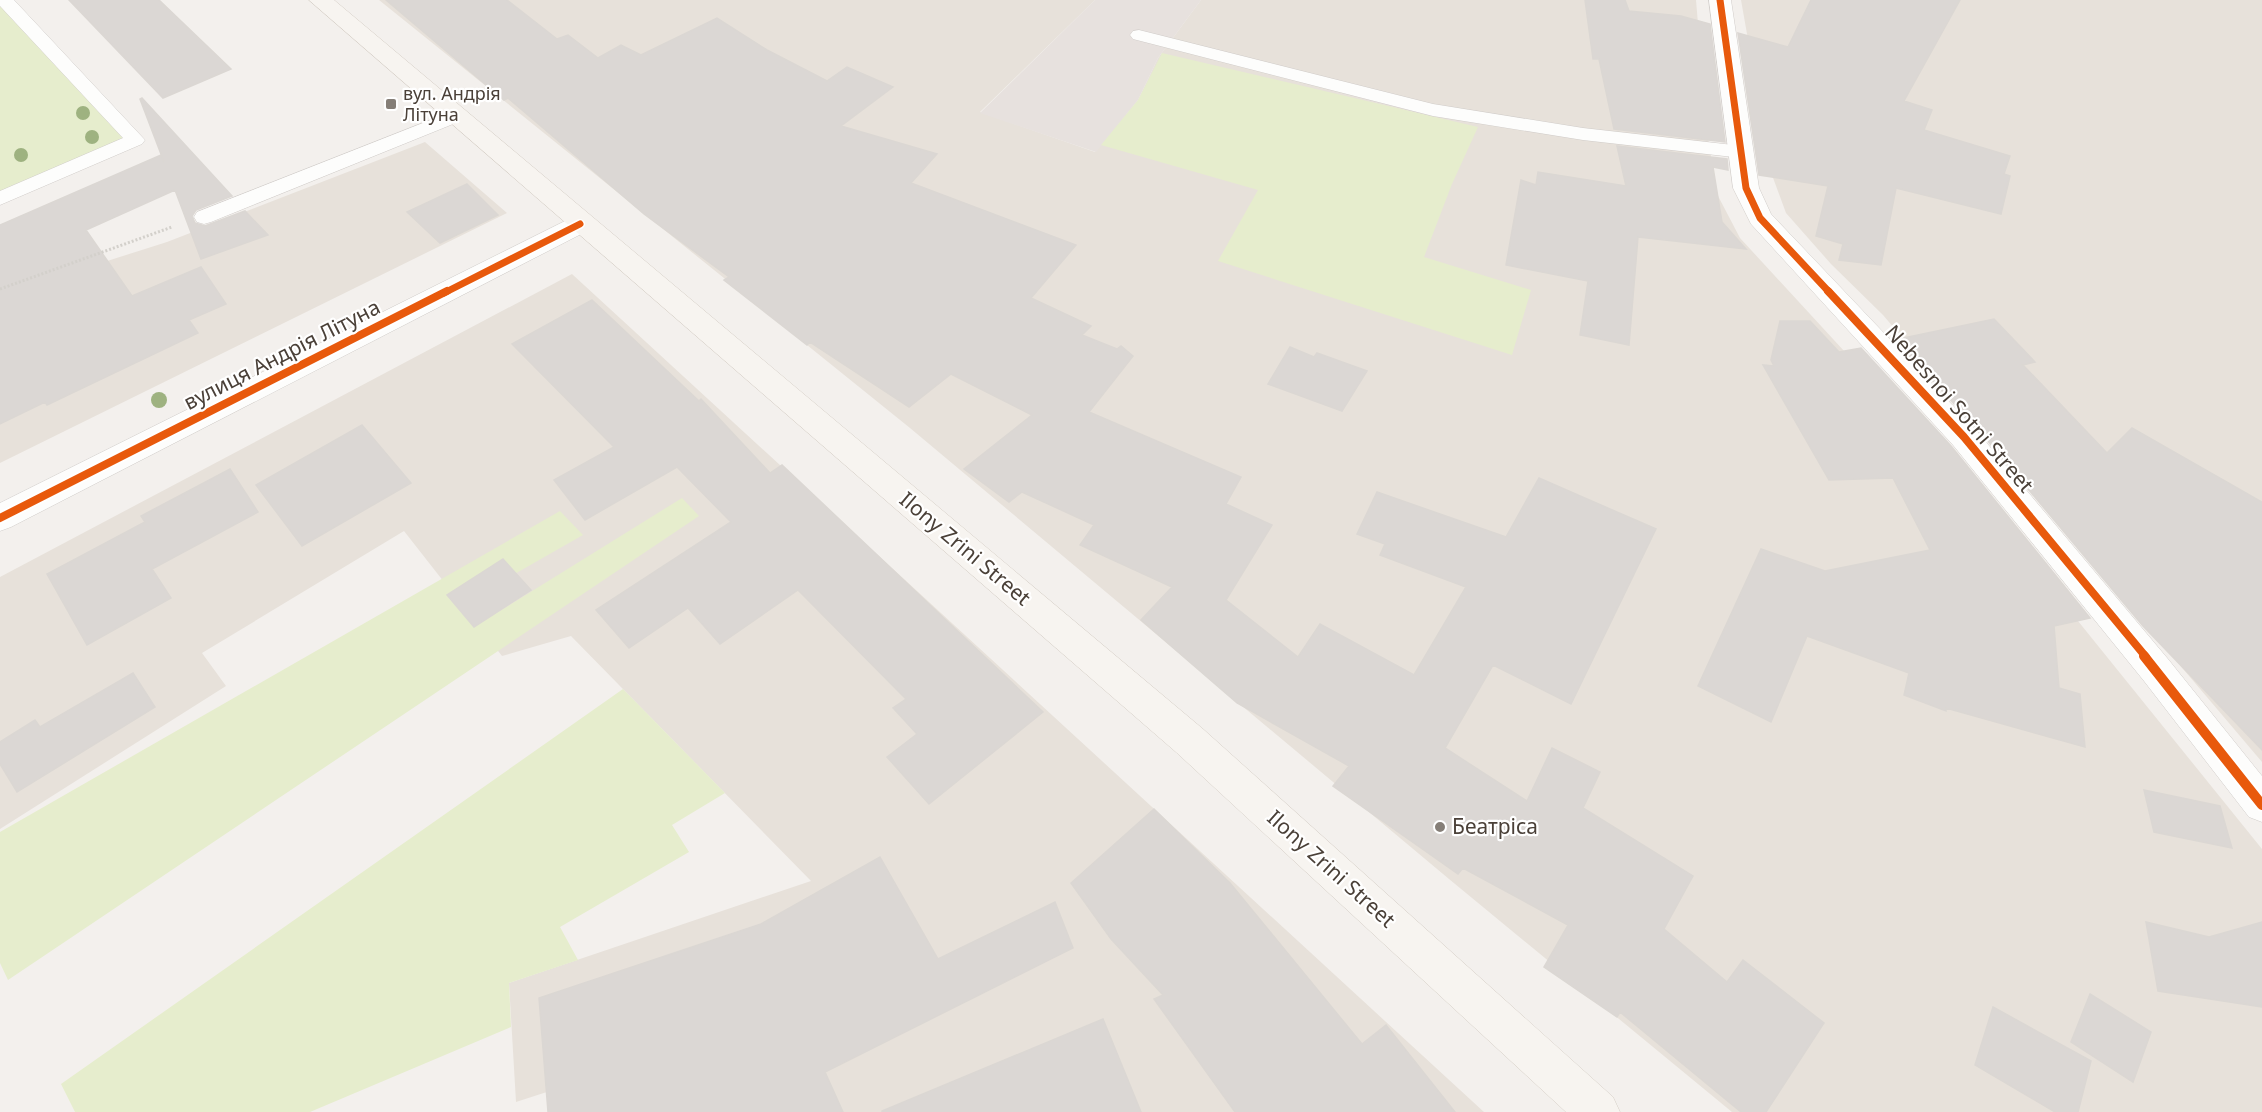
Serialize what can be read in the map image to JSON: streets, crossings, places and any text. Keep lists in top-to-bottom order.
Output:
{
  "streets": {
    "main road": ["Ilony Zrini Street"],
    "street": ["вулиця Андрія Літуна", "Nebesnoi Sotni Street"]
  },
  "crossings": [
    ["вулиця Андрія Літуна", "Ilony Zrini Street"]
  ],
  "places": {
    "transit": ["вул. Андрія Літуна"],
    "other": ["Беатріса"]
  }
}
